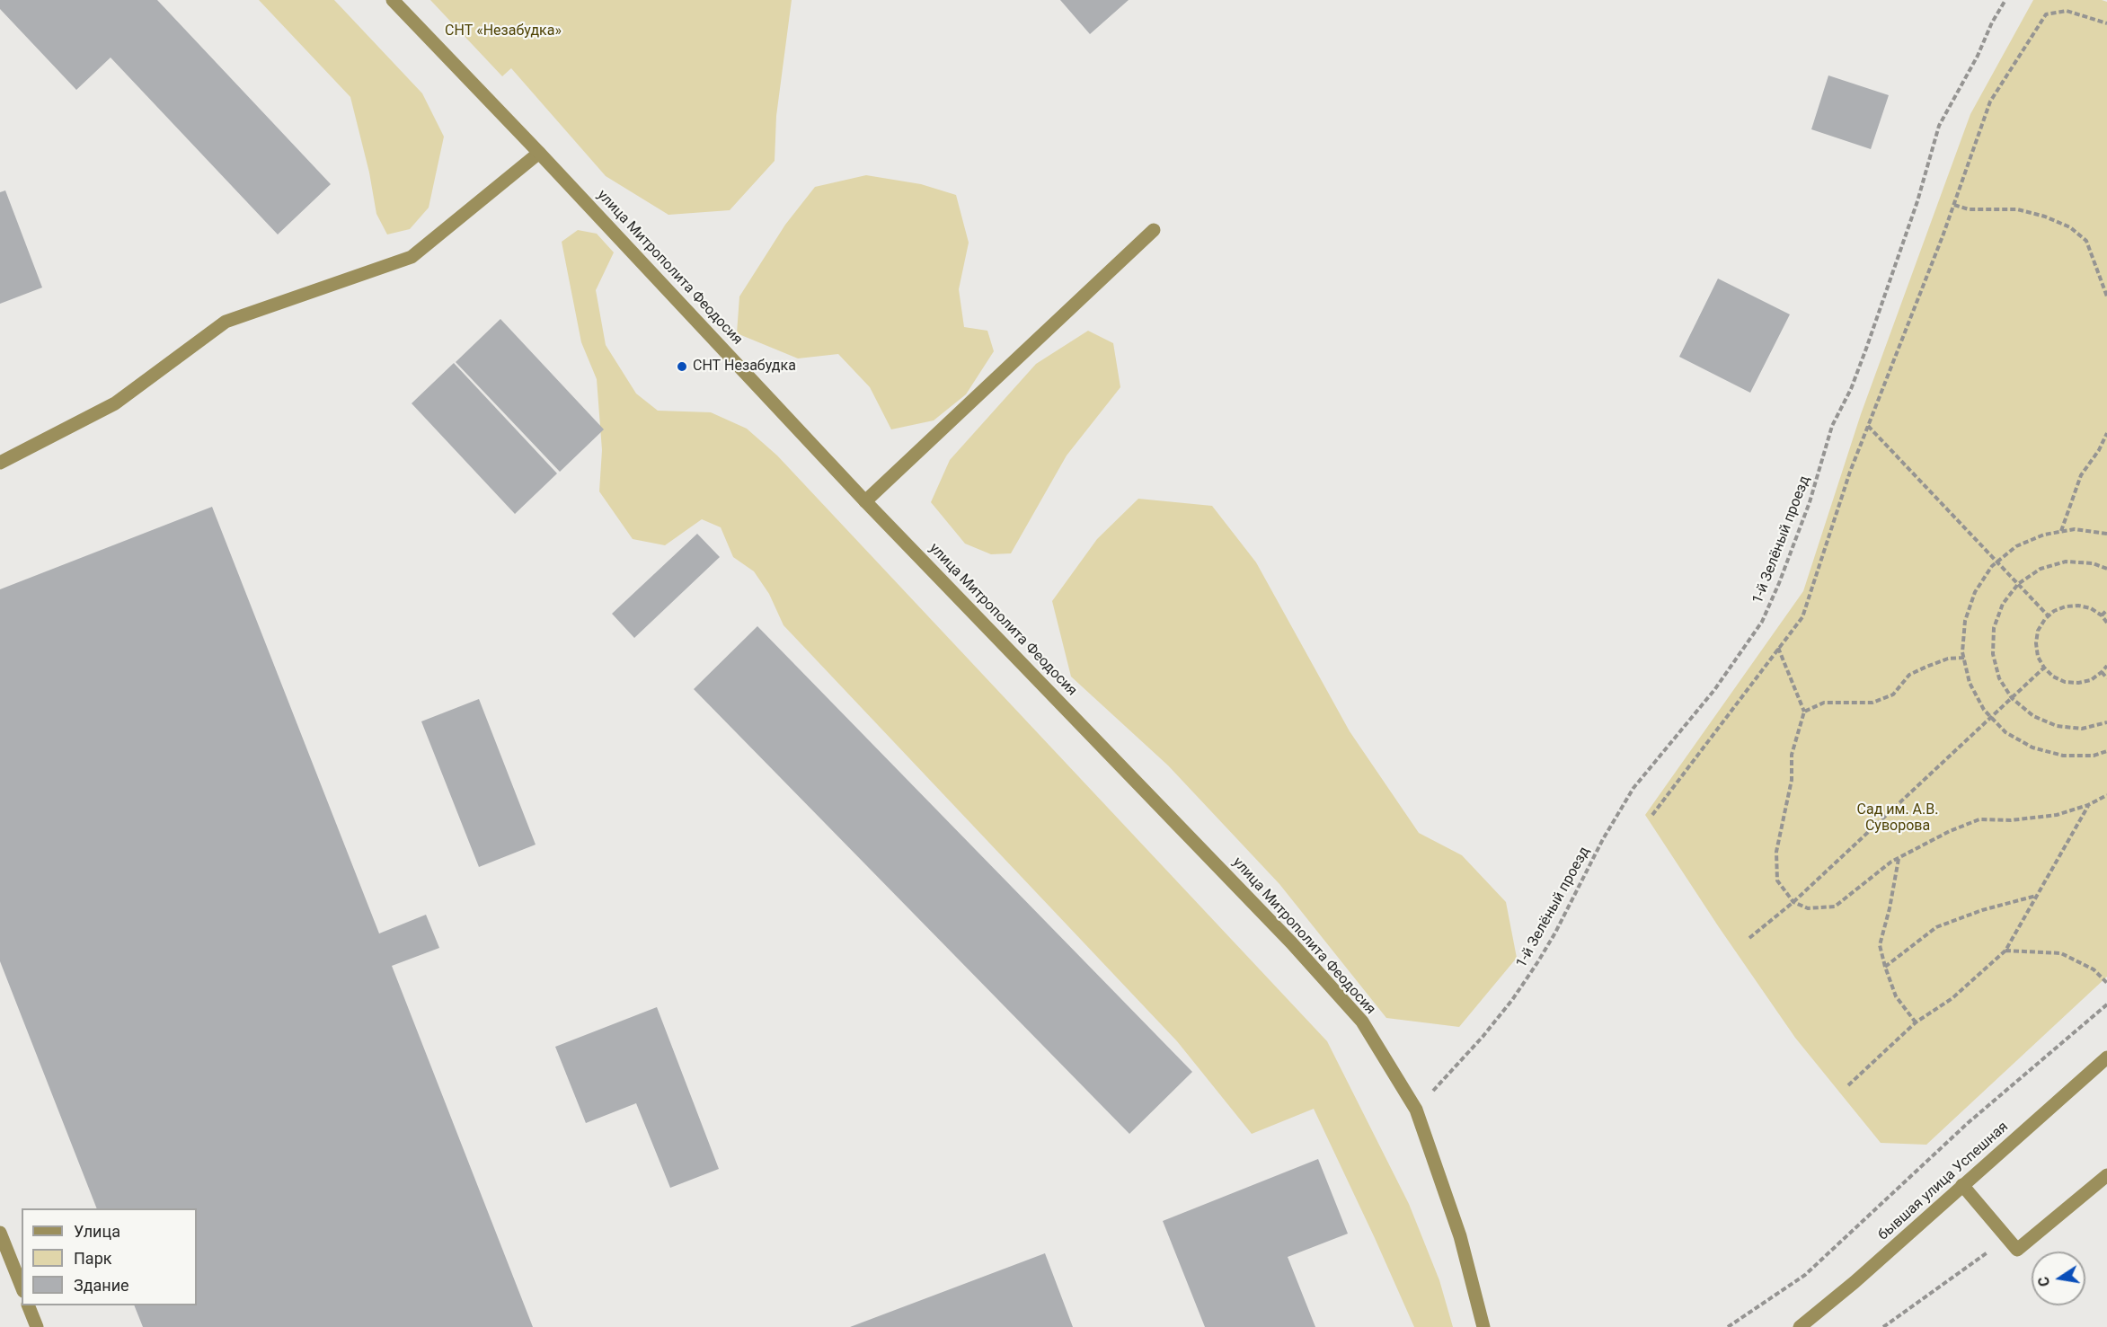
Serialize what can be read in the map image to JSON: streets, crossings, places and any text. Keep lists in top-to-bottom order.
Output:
{
  "streets": {
    "street": ["улица Митрополита Феодосия", "бывшая улица Успешная"],
    "path": ["1-й Зелёный проезд"]
  },
  "crossings": [
    ["улица Митрополита Феодосия", "1-й Зелёный проезд"]
  ],
  "parks": ["СНТ «Незабудка»", "Сад им. А.В. Суворова"],
  "places": ["СНТ Незабудка"],
  "legend": ["Улица", "Парк", "Здание"],
  "north": "left"
}
